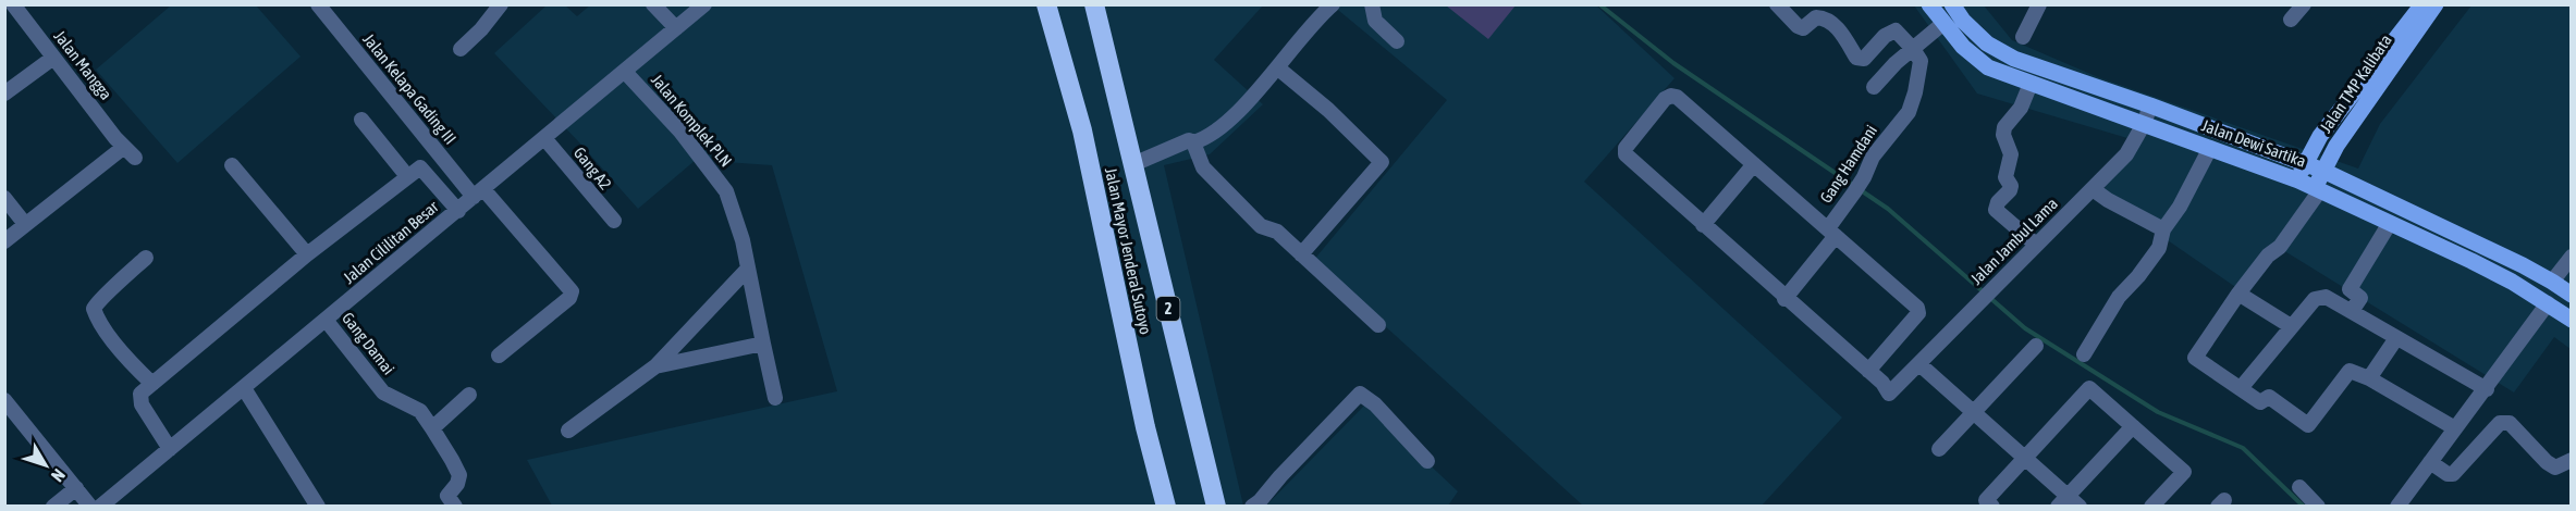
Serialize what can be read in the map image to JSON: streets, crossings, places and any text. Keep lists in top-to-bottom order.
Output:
{
  "streets": {
    "highway": ["Jalan Mayor Jenderal Sutoyo", "2"],
    "main road": ["Jalan TMP Kalibata", "Jalan Dewi Sartika"],
    "street": [
      "Jalan Mangga",
      "Jalan Kelapa Gading III",
      "Jalan Komplek PLN",
      "Gang Hamdani",
      "Gang A2",
      "Jalan Jambul Lama",
      "Jalan Cililitan Besar",
      "Gang Damai"
    ]
  },
  "crossings": [
    ["Jalan TMP Kalibata", "Jalan Dewi Sartika"],
    ["Jalan Kelapa Gading III", "Jalan Cililitan Besar"],
    ["Jalan Komplek PLN", "Jalan Cililitan Besar"],
    ["Jalan Dewi Sartika", "Jalan Jambul Lama"],
    ["Gang A2", "Jalan Cililitan Besar"],
    ["Jalan Cililitan Besar", "Gang Damai"]
  ],
  "north": "bottom right"
}
